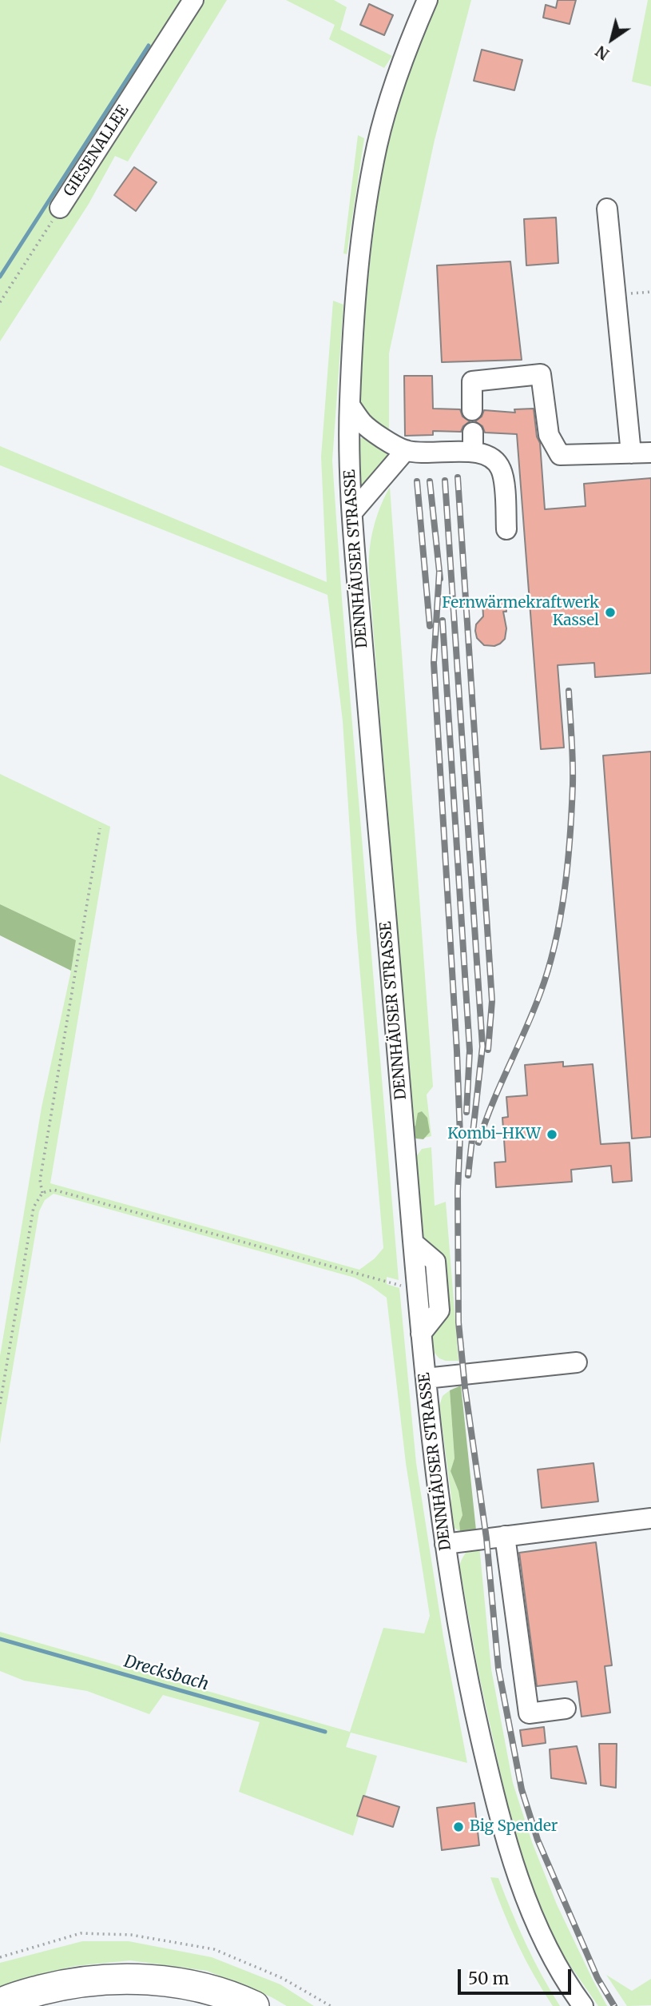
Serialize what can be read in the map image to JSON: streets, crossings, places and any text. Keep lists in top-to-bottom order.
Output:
{
  "streets": {
    "street": ["GIESENALLEE", "DENNHÄUSER STRASSE"]
  },
  "water": ["Drecksbach"],
  "places": ["Fernwärmekraftwerk Kassel", "Kombi-HKW", "Big Spender"],
  "scale_bar": "50 m",
  "north": "bottom left"
}
